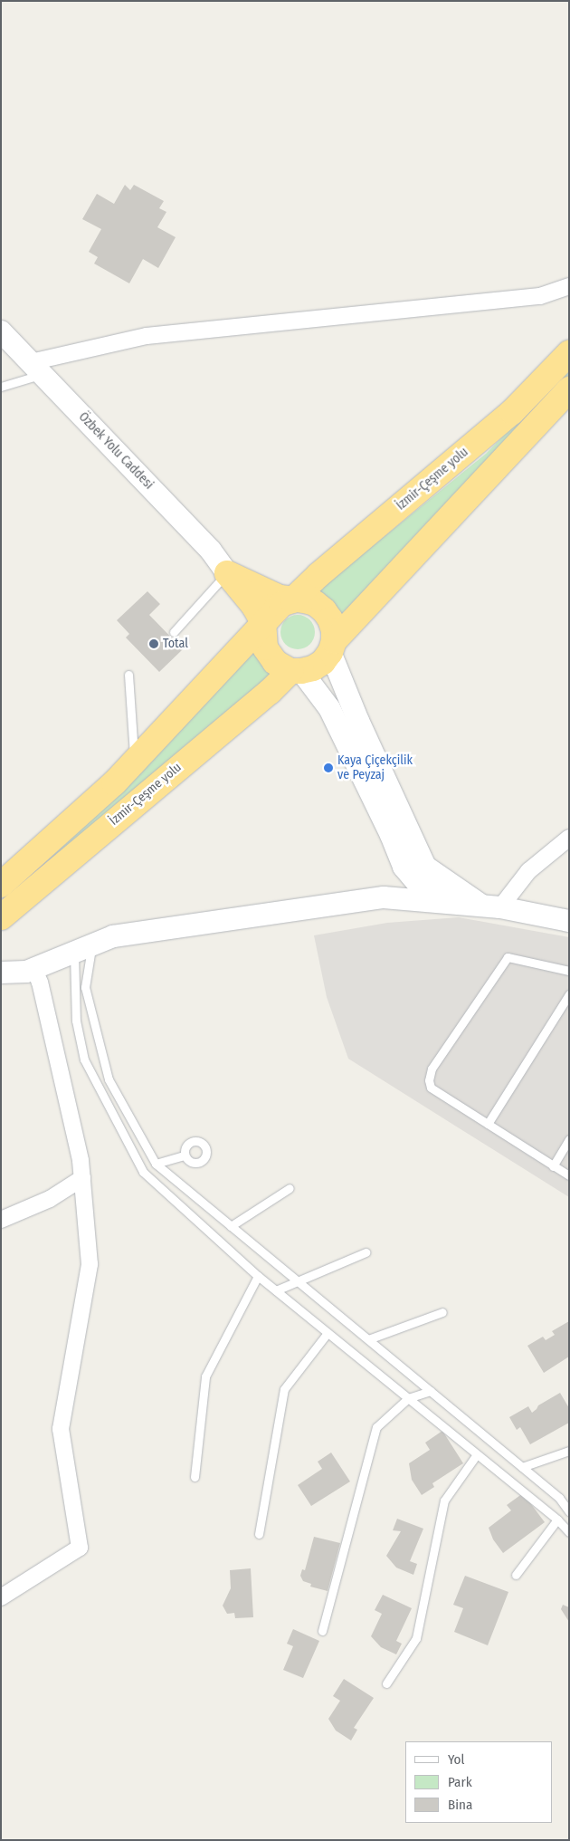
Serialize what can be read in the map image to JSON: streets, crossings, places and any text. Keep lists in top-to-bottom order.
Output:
{
  "streets": {
    "highway": ["İzmir-Çeşme yolu"],
    "main road": ["Özbek Yolu Caddesi"]
  },
  "places": ["Total", "Kaya Çiçekçilik ve Peyzaj"],
  "legend": ["Yol", "Park", "Bina"]
}
